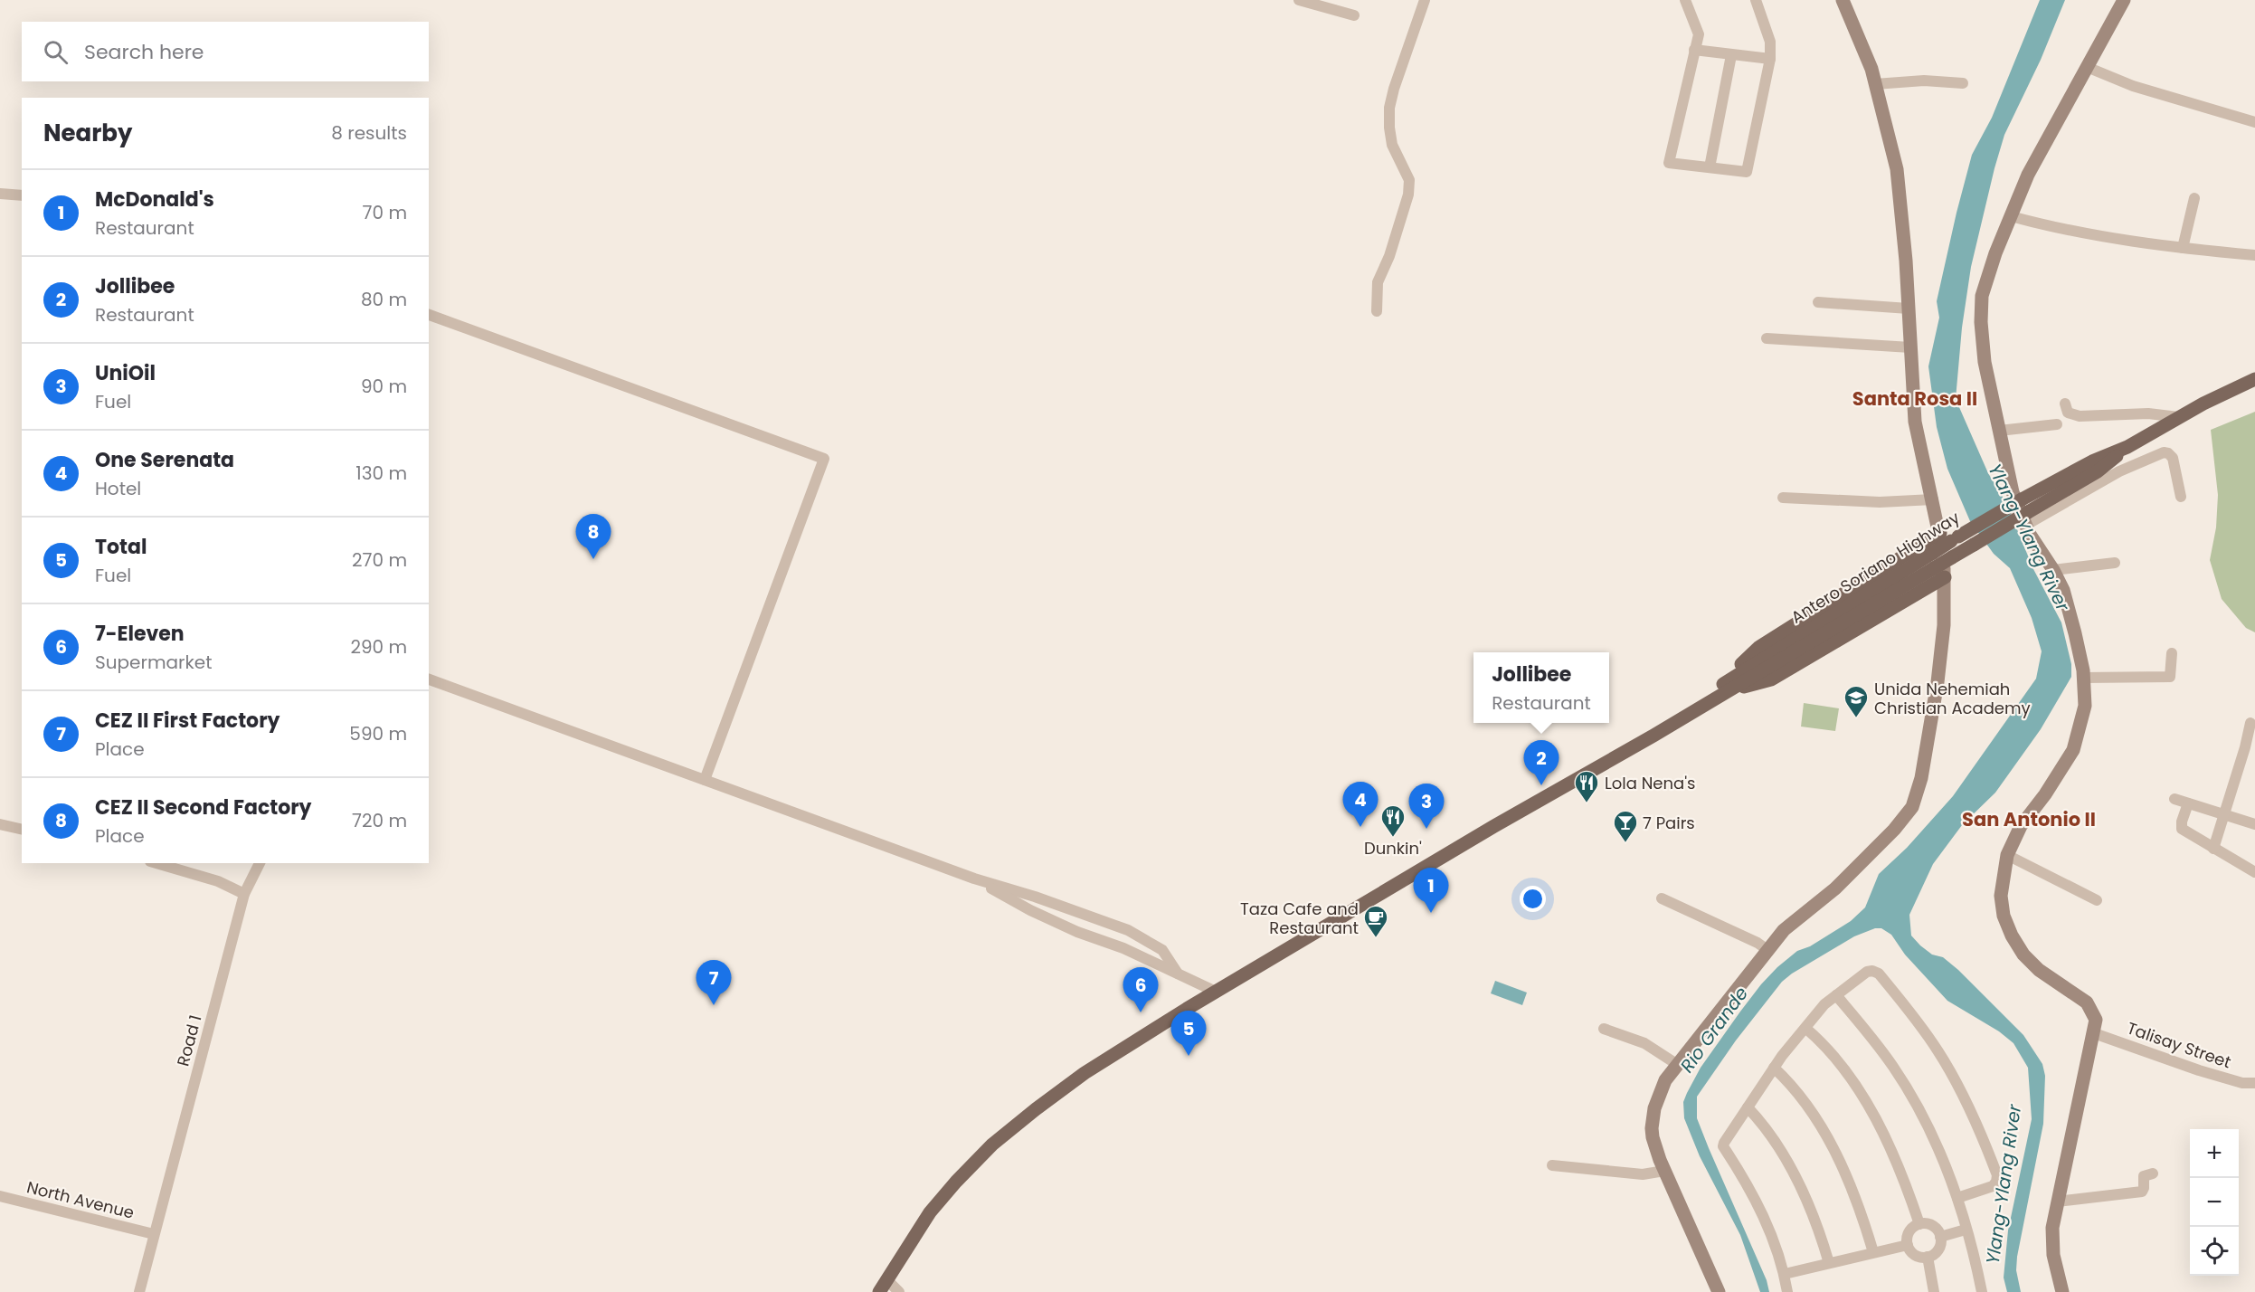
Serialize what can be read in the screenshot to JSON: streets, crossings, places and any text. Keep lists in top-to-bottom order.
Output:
{
  "streets": {
    "main road": ["Antero Soriano Highway"],
    "street": ["Road 1", "Talisay Street", "North Avenue"]
  },
  "crossings": [
    ["Road 1", "North Avenue"]
  ],
  "districts": ["Santa Rosa II", "San Antonio II"],
  "water": ["Ylang-Ylang River", "Rio Grande"],
  "places": {
    "school or university": ["Unida Nehemiah Christian Academy"],
    "restaurant": ["Lola Nena's", "Dunkin'"],
    "bar": ["7 Pairs"],
    "cafe": ["Taza Cafe and Restaurant"]
  },
  "page": {
    "search": "Search here",
    "heading": ["Nearby", "8 results"],
    "list": [
      {
        "mark": "1",
        "name": "McDonald's",
        "note": "Restaurant",
        "value": "70 m"
      },
      {
        "mark": "2",
        "name": "Jollibee",
        "note": "Restaurant",
        "value": "80 m"
      },
      {
        "mark": "3",
        "name": "UniOil",
        "note": "Fuel",
        "value": "90 m"
      },
      {
        "mark": "4",
        "name": "One Serenata",
        "note": "Hotel",
        "value": "130 m"
      },
      {
        "mark": "5",
        "name": "Total",
        "note": "Fuel",
        "value": "270 m"
      },
      {
        "mark": "6",
        "name": "7-Eleven",
        "note": "Supermarket",
        "value": "290 m"
      },
      {
        "mark": "7",
        "name": "CEZ II First Factory",
        "note": "Place",
        "value": "590 m"
      },
      {
        "mark": "8",
        "name": "CEZ II Second Factory",
        "note": "Place",
        "value": "720 m"
      }
    ],
    "pins": [
      "8",
      "2",
      "4",
      "3",
      "1",
      "7",
      "6",
      "5"
    ],
    "popup": ["Jollibee", "Restaurant"],
    "map_buttons": ["+", "−"]
  }
}
